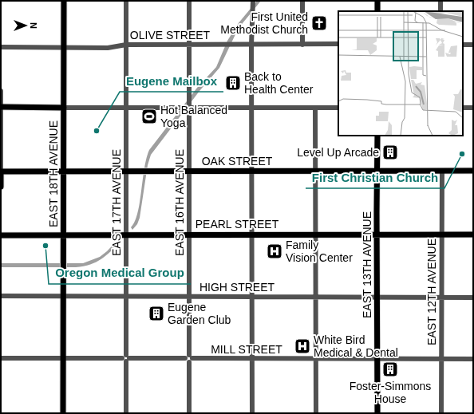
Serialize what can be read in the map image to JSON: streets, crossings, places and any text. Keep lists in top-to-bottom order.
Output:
{
  "streets": {
    "main road": [
      "OAK STREET",
      "EAST 18TH AVENUE",
      "PEARL STREET",
      "EAST 13TH AVENUE"
    ],
    "street": [
      "OLIVE STREET",
      "EAST 17TH AVENUE",
      "EAST 16TH AVENUE",
      "HIGH STREET",
      "EAST 12TH AVENUE",
      "MILL STREET"
    ]
  },
  "crossings": [
    ["OLIVE STREET", "EAST 18TH AVENUE"],
    ["OLIVE STREET", "EAST 17TH AVENUE"],
    ["OLIVE STREET", "EAST 16TH AVENUE"],
    ["OAK STREET", "EAST 18TH AVENUE"],
    ["OAK STREET", "EAST 17TH AVENUE"],
    ["OAK STREET", "EAST 16TH AVENUE"],
    ["OAK STREET", "EAST 13TH AVENUE"],
    ["OAK STREET", "EAST 12TH AVENUE"],
    ["EAST 18TH AVENUE", "PEARL STREET"],
    ["EAST 18TH AVENUE", "HIGH STREET"],
    ["EAST 18TH AVENUE", "MILL STREET"],
    ["EAST 17TH AVENUE", "PEARL STREET"],
    ["EAST 17TH AVENUE", "HIGH STREET"],
    ["EAST 17TH AVENUE", "MILL STREET"],
    ["EAST 16TH AVENUE", "PEARL STREET"],
    ["EAST 16TH AVENUE", "HIGH STREET"],
    ["EAST 16TH AVENUE", "MILL STREET"],
    ["PEARL STREET", "EAST 13TH AVENUE"],
    ["PEARL STREET", "EAST 12TH AVENUE"],
    ["EAST 13TH AVENUE", "HIGH STREET"],
    ["EAST 13TH AVENUE", "MILL STREET"],
    ["HIGH STREET", "EAST 12TH AVENUE"],
    ["EAST 12TH AVENUE", "MILL STREET"]
  ],
  "places": {
    "church": ["First United Methodist Church"],
    "building": [
      "Back to Health Center",
      "Level Up Arcade",
      "Eugene Garden Club",
      "Foster-Simmons House"
    ],
    "sports": ["Hot Balanced Yoga"],
    "other": ["Eugene Mailbox", "First Christian Church", "Oregon Medical Group"],
    "hospital": ["Family Vision Center", "White Bird Medical & Dental"]
  },
  "north": "right"
}
